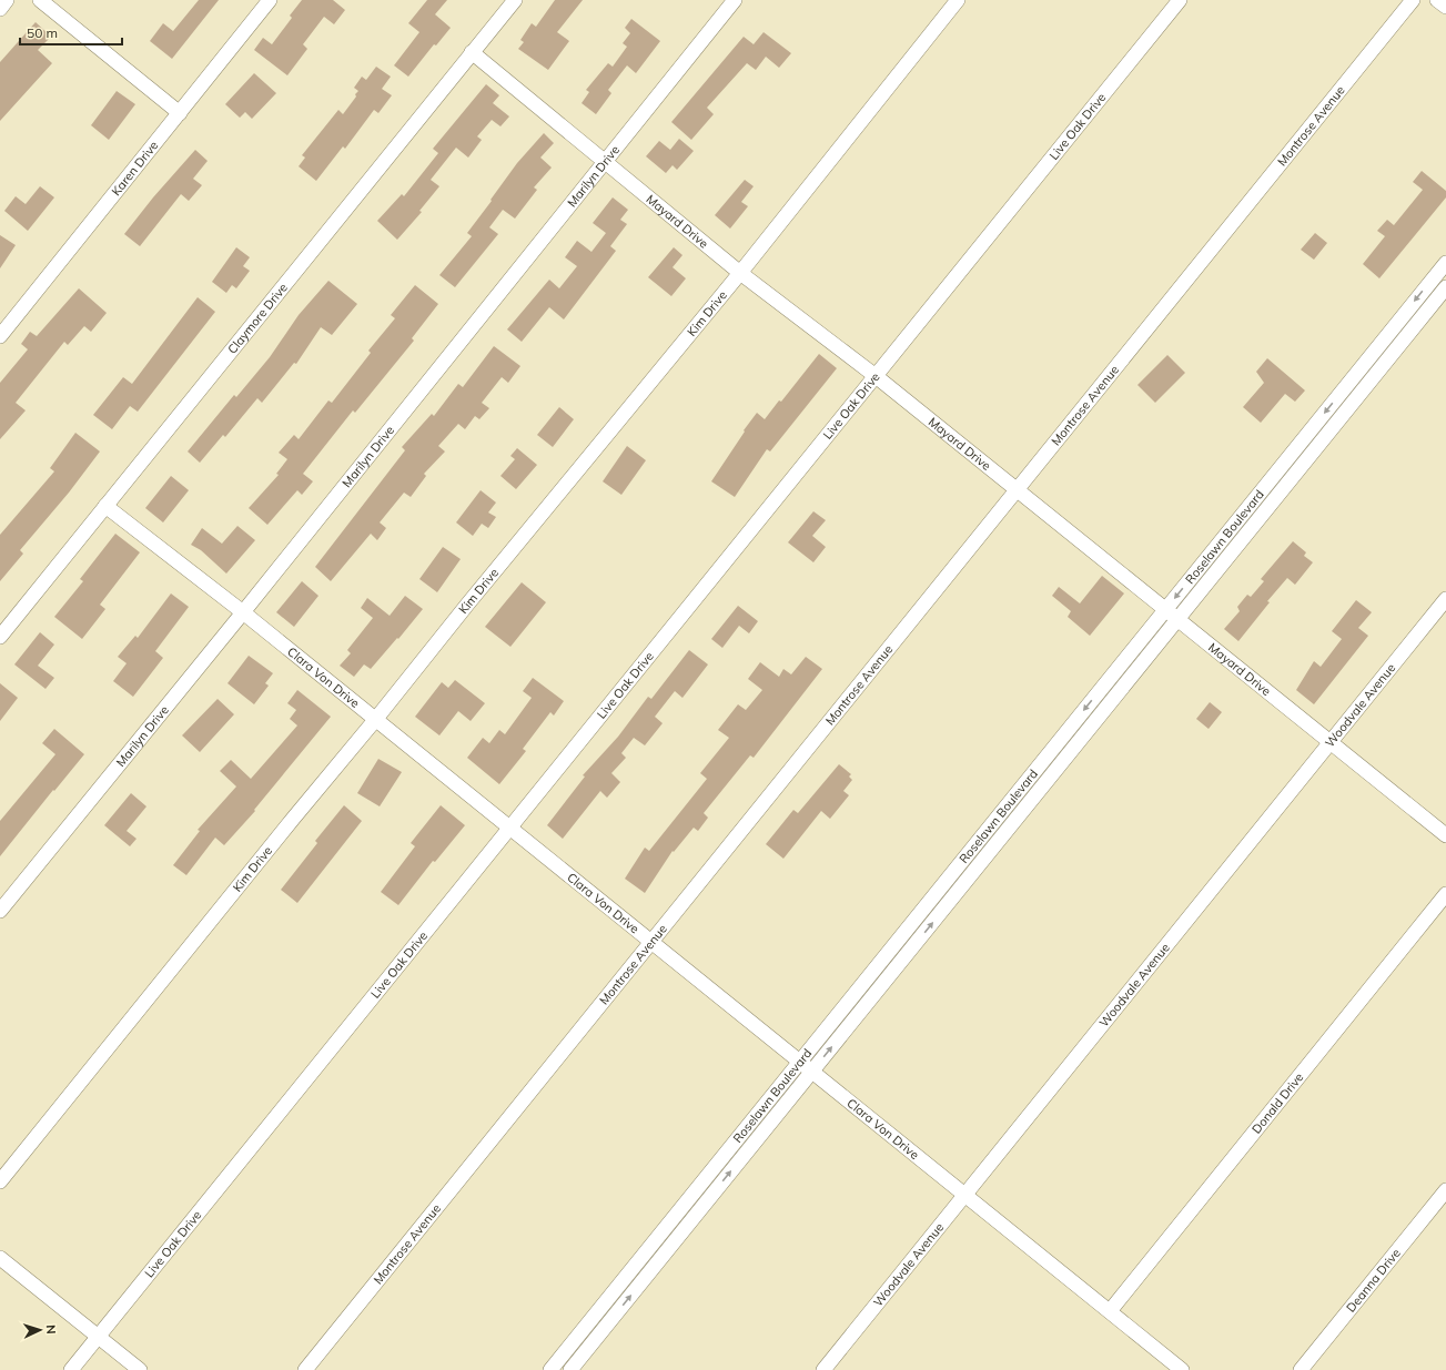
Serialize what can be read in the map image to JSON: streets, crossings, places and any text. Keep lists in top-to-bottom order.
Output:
{
  "streets": {
    "street": [
      "Montrose Avenue",
      "Live Oak Drive",
      "Karen Drive",
      "Marilyn Drive",
      "Mayard Drive",
      "Kim Drive",
      "Claymore Drive",
      "Roselawn Boulevard",
      "Clara Von Drive",
      "Woodvale Avenue",
      "Donald Drive",
      "Deanna Drive"
    ]
  },
  "crossings": [
    ["Montrose Avenue", "Mayard Drive"],
    ["Montrose Avenue", "Clara Von Drive"],
    ["Live Oak Drive", "Mayard Drive"],
    ["Live Oak Drive", "Clara Von Drive"],
    ["Marilyn Drive", "Mayard Drive"],
    ["Marilyn Drive", "Clara Von Drive"],
    ["Mayard Drive", "Kim Drive"],
    ["Mayard Drive", "Claymore Drive"],
    ["Mayard Drive", "Roselawn Boulevard"],
    ["Mayard Drive", "Woodvale Avenue"],
    ["Kim Drive", "Clara Von Drive"],
    ["Claymore Drive", "Clara Von Drive"],
    ["Roselawn Boulevard", "Clara Von Drive"],
    ["Clara Von Drive", "Woodvale Avenue"],
    ["Clara Von Drive", "Donald Drive"]
  ],
  "scale_bar": "50 m",
  "north": "right"
}
